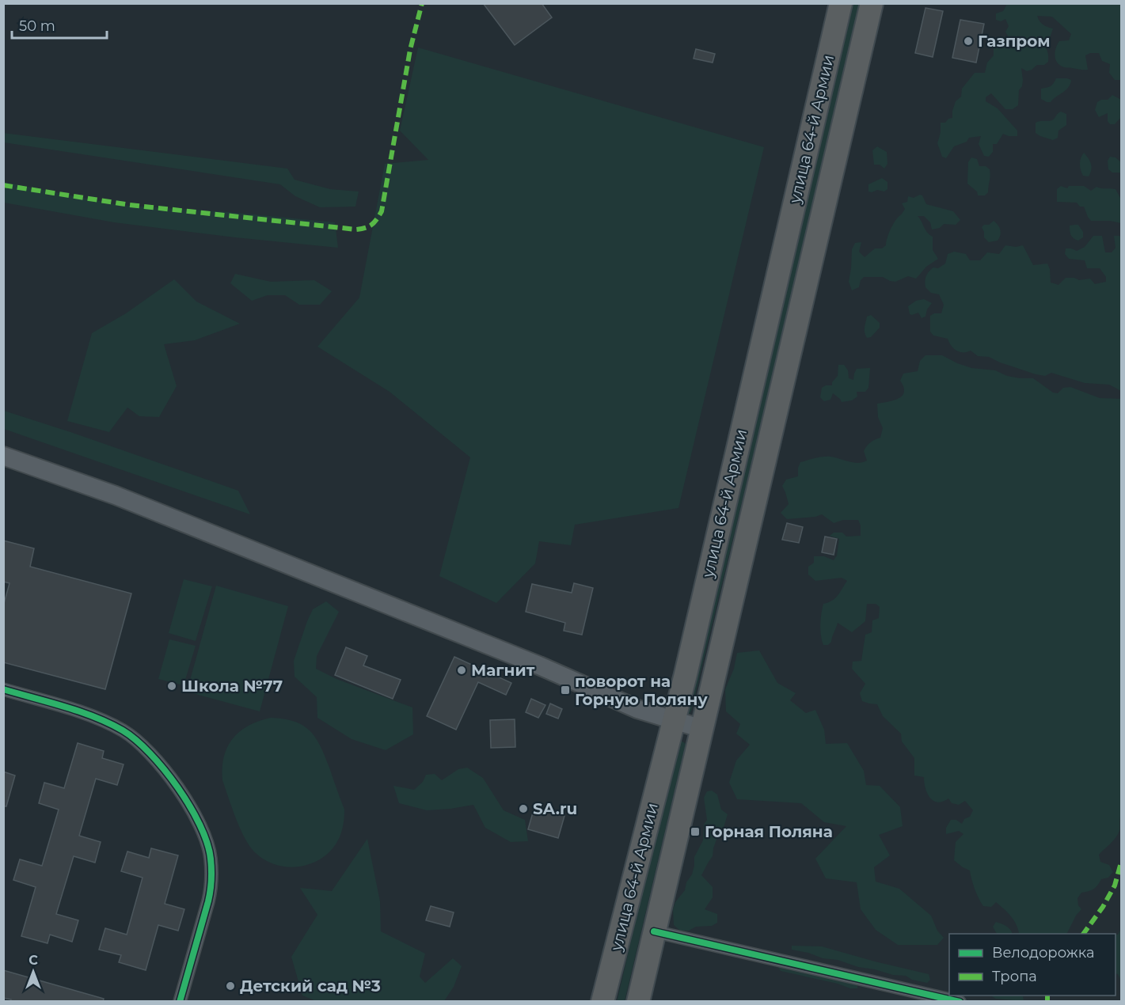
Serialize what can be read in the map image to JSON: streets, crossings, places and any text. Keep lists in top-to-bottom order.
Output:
{
  "streets": {
    "highway": ["улица 64-й Армии"]
  },
  "places": {
    "other": [
      "Газпром",
      "Магнит",
      "Школа №77",
      "SA.ru",
      "Детский сад №3"
    ],
    "transit": ["поворот на Горную Поляну", "Горная Поляна"]
  },
  "legend": ["Велодорожка", "Тропа"],
  "scale_bar": "50 m",
  "north": "top"
}
